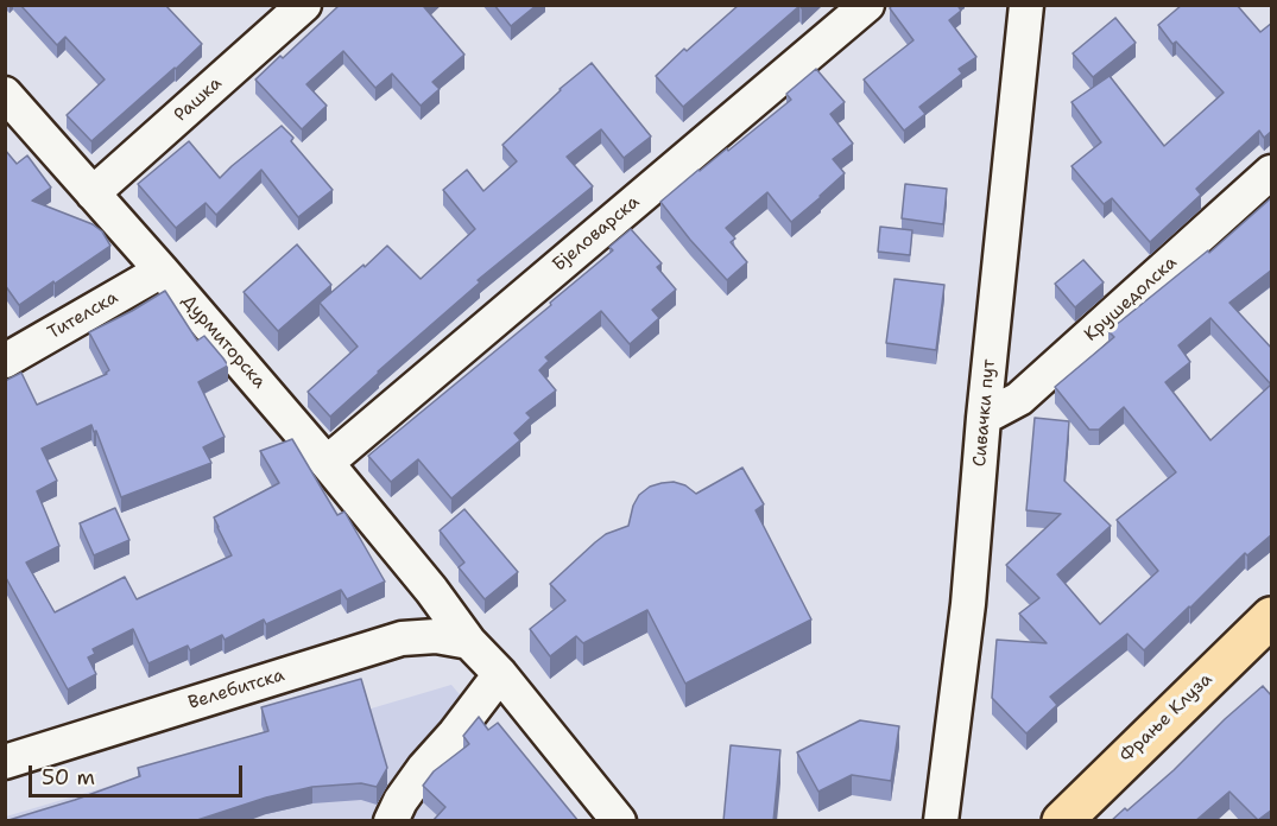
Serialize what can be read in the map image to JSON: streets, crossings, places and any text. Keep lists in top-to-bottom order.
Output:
{
  "streets": {
    "main road": ["Фрање Клуза"],
    "street": [
      "Рашка",
      "Бјеловарска",
      "Крушедолска",
      "Тителска",
      "Дурмиторска",
      "Сивачки пут",
      "Велебитска"
    ]
  },
  "crossings": [
    ["Рашка", "Дурмиторска"],
    ["Бјеловарска", "Дурмиторска"],
    ["Крушедолска", "Сивачки пут"],
    ["Тителска", "Дурмиторска"],
    ["Дурмиторска", "Велебитска"]
  ],
  "scale_bar": "50 m"
}
